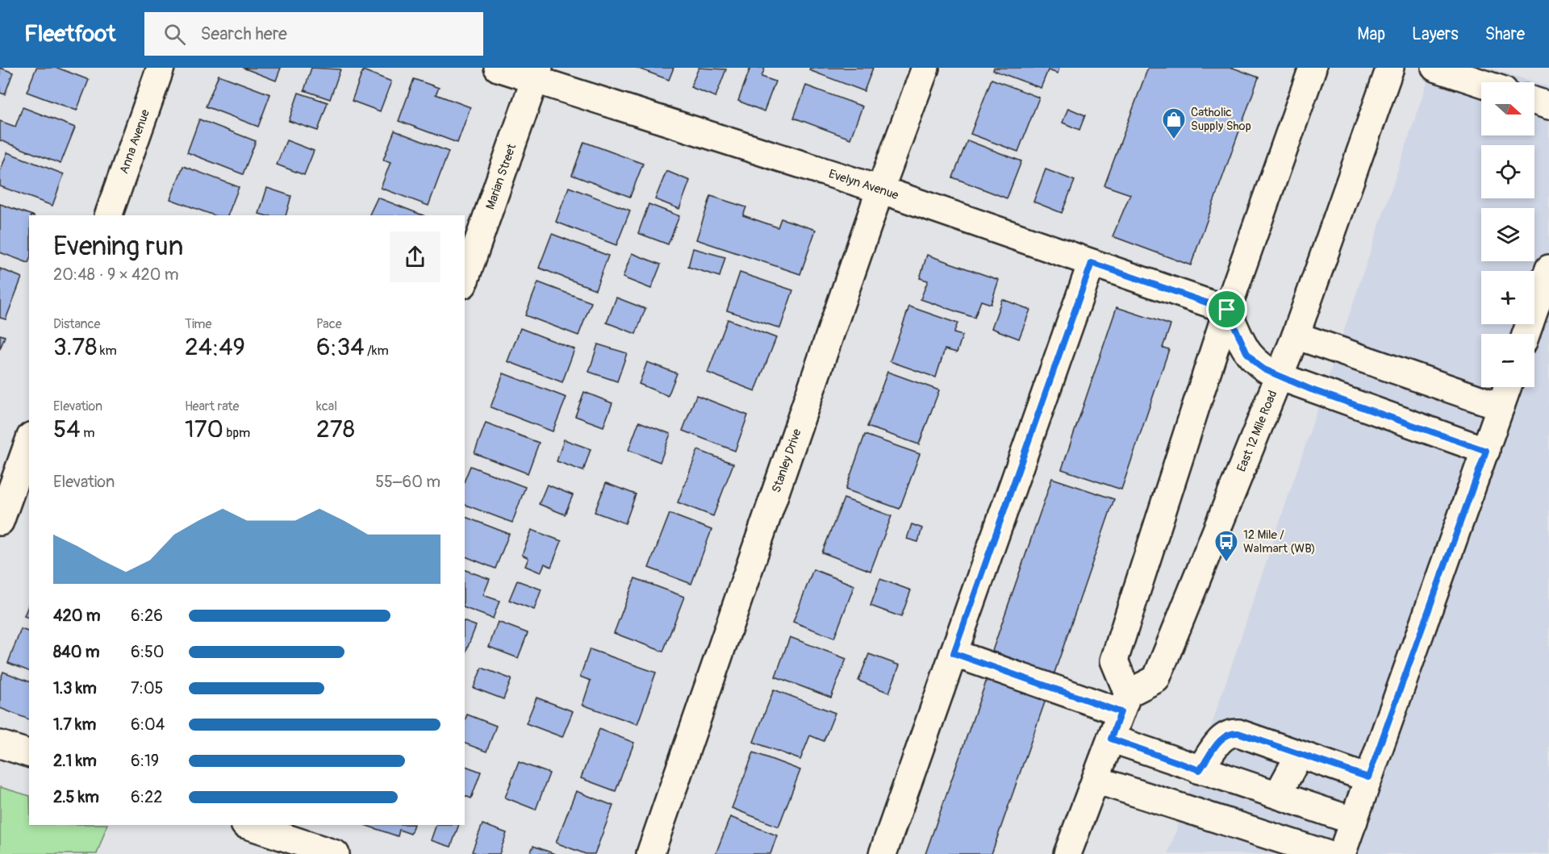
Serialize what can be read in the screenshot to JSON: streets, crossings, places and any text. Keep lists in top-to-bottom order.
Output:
{
  "streets": {
    "street": [
      "Anna Avenue",
      "Marian Street",
      "Evelyn Avenue",
      "East 12 Mile Road",
      "Stanley Drive"
    ]
  },
  "crossings": [
    ["Marian Street", "Evelyn Avenue"],
    ["Evelyn Avenue", "Stanley Drive"]
  ],
  "places": {
    "shop": ["Catholic Supply Shop"],
    "bus stop": ["12 Mile / Walmart (WB)"]
  },
  "north": "right",
  "page": {
    "header": "Fleetfoot",
    "search": "Search here",
    "nav": ["Map", "Layers", "Share"],
    "map_buttons": ["+", "−"],
    "heading": ["Evening run", "20:48 · 9 × 420 m"],
    "stats": [
      ["Distance", "3.78 km"],
      ["Time", "24:49"],
      ["Pace", "6:34 /km"],
      ["Elevation", "54 m"],
      ["Heart rate", "170 bpm"],
      ["kcal", "278"]
    ],
    "chart": ["Elevation", "55–60 m"],
    "list": [
      {
        "name": "420 m",
        "note": "6:26"
      },
      {
        "name": "840 m",
        "note": "6:50"
      },
      {
        "name": "1.3 km",
        "note": "7:05"
      },
      {
        "name": "1.7 km",
        "note": "6:04"
      },
      {
        "name": "2.1 km",
        "note": "6:19"
      },
      {
        "name": "2.5 km",
        "note": "6:22"
      }
    ]
  }
}
